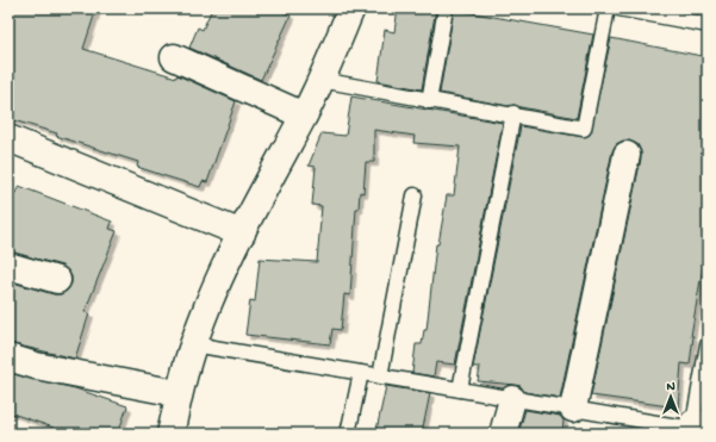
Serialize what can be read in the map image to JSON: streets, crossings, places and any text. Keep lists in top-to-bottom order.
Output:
{
  "north": "top"
}
